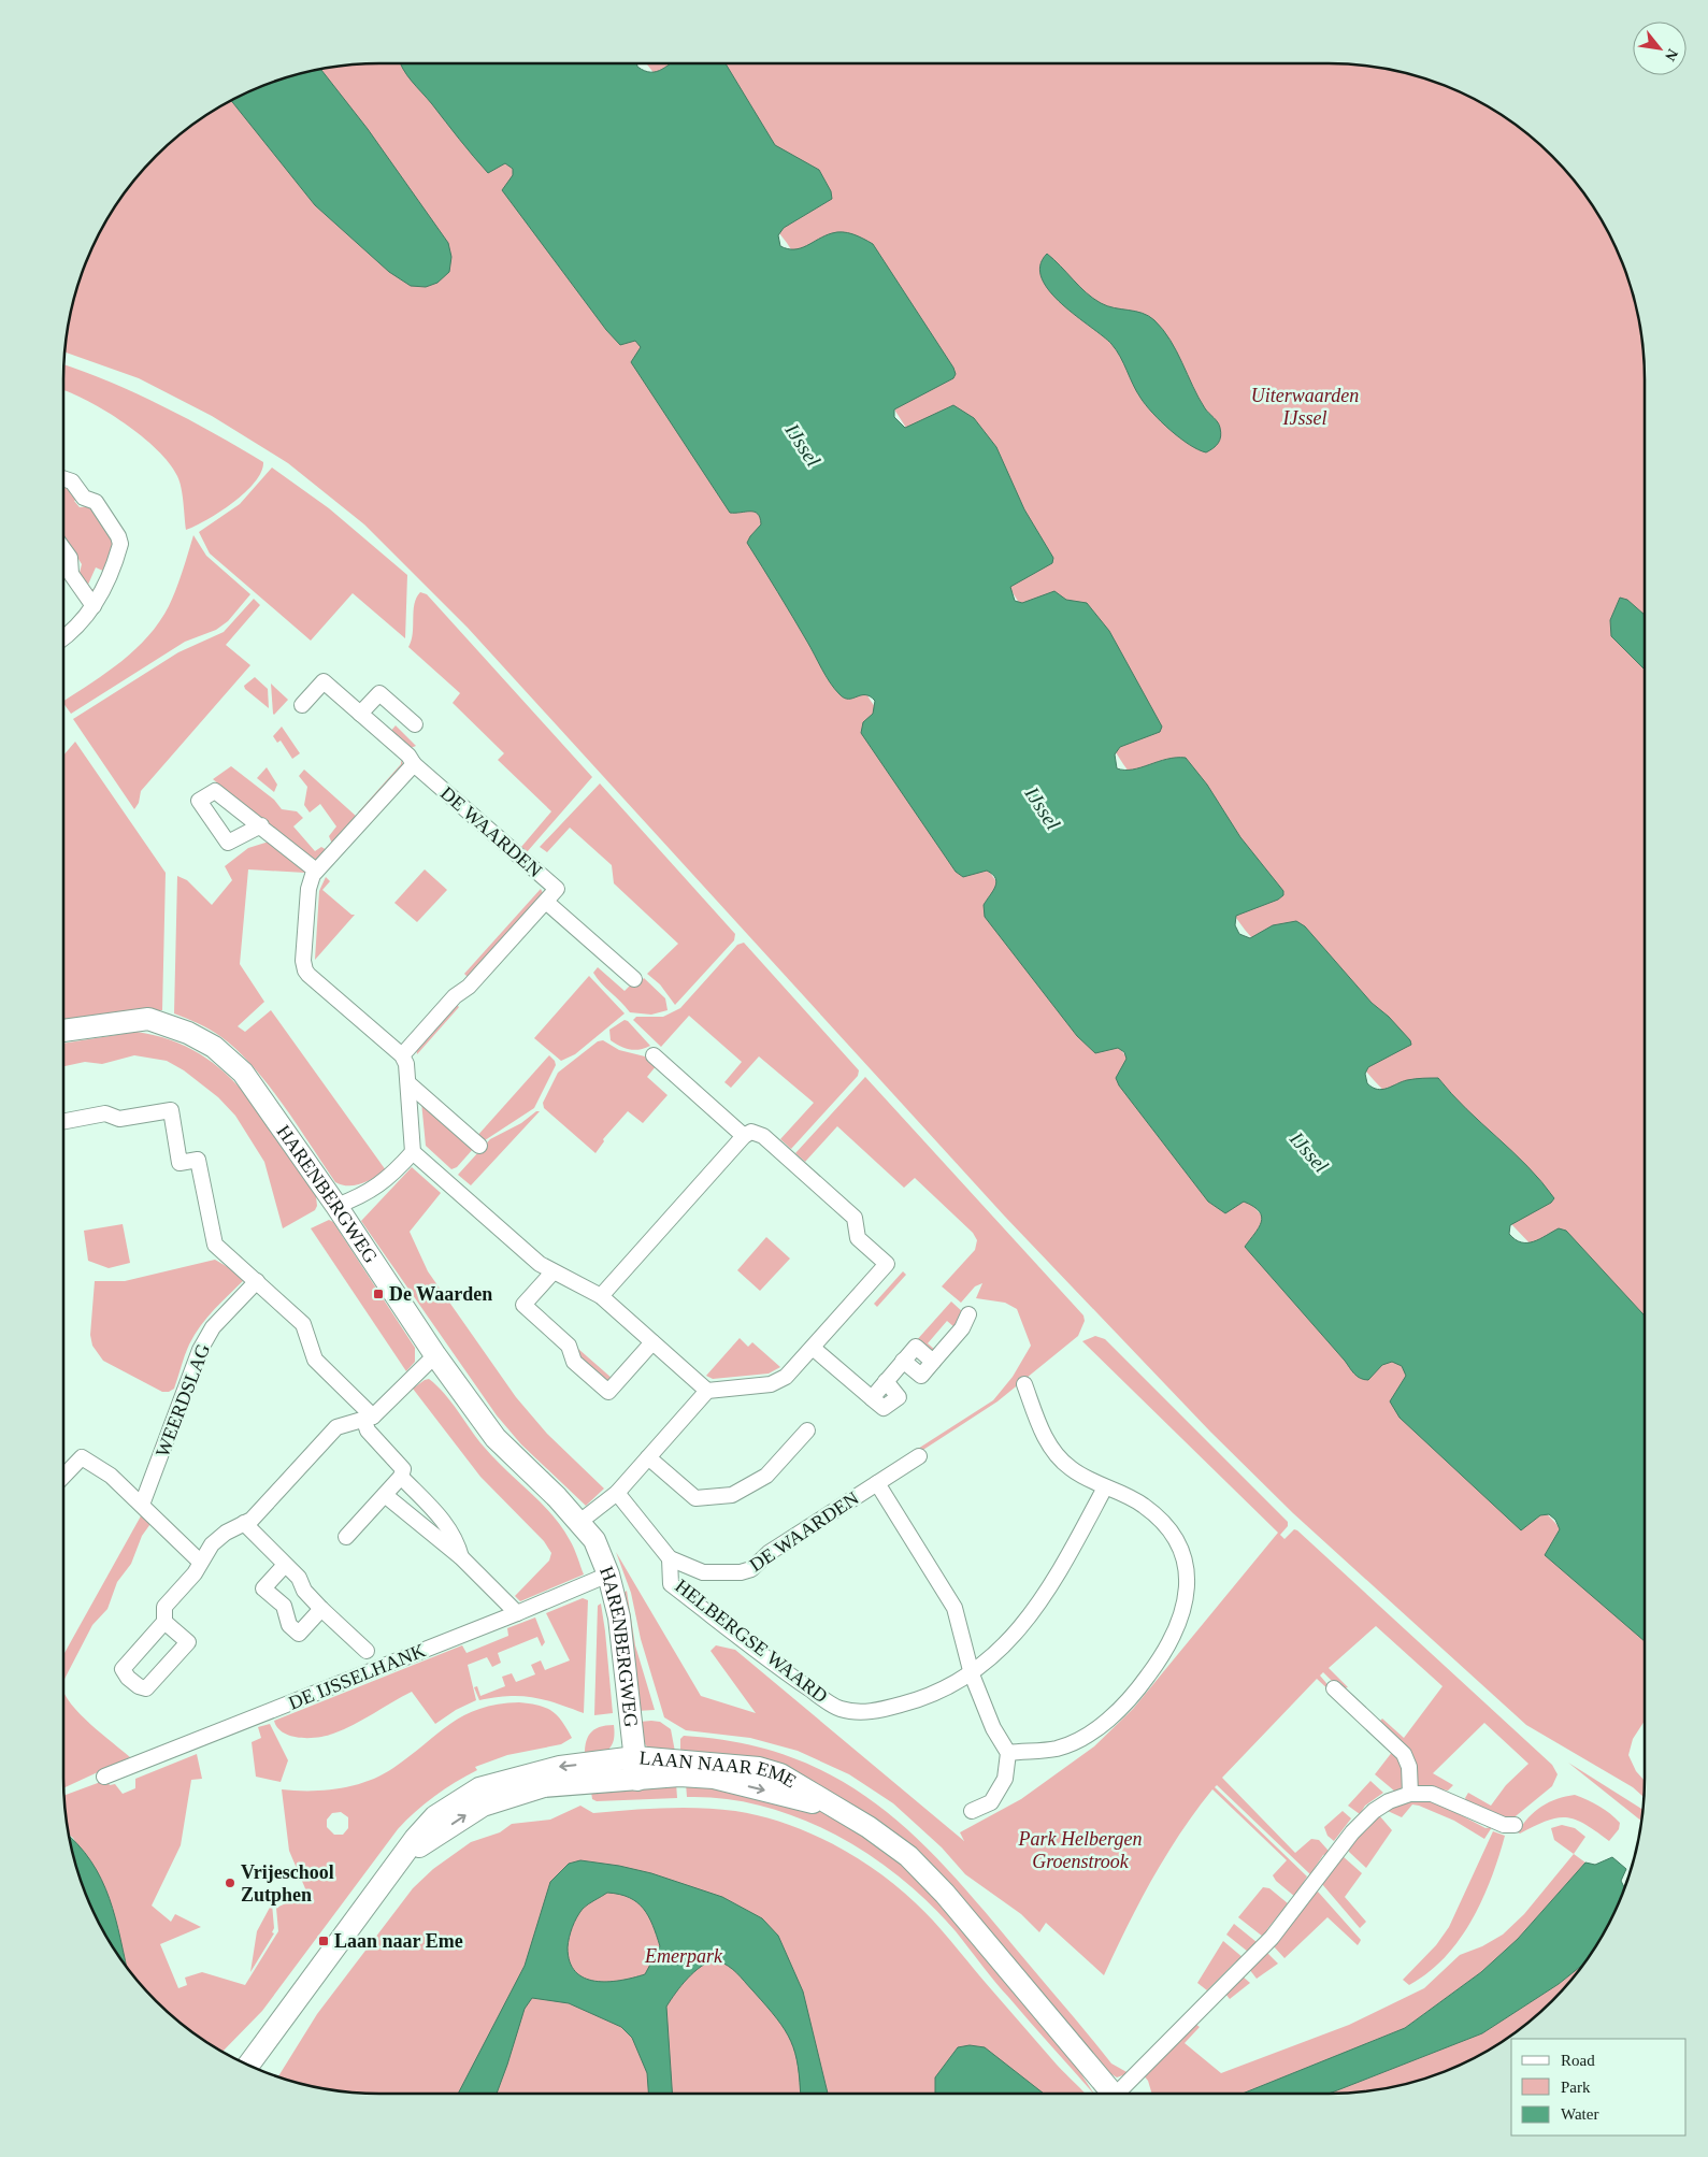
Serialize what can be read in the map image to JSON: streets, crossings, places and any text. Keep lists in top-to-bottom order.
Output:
{
  "streets": {
    "street": [
      "DE WAARDEN",
      "HARENBERGWEG",
      "WEERDSLAG",
      "HELBERGSE WAARD",
      "DE IJSSELHANK",
      "LAAN NAAR EME"
    ]
  },
  "crossings": [
    ["DE WAARDEN", "HELBERGSE WAARD"],
    ["HARENBERGWEG", "DE IJSSELHANK"],
    ["HARENBERGWEG", "LAAN NAAR EME"]
  ],
  "water": ["IJssel"],
  "parks": ["Uiterwaarden IJssel", "Park Helbergen Groenstrook", "Emerpark"],
  "places": {
    "transit": ["De Waarden", "Laan naar Eme"],
    "other": ["Vrijeschool Zutphen"]
  },
  "legend": ["Road", "Park", "Water"],
  "north": "bottom right"
}
